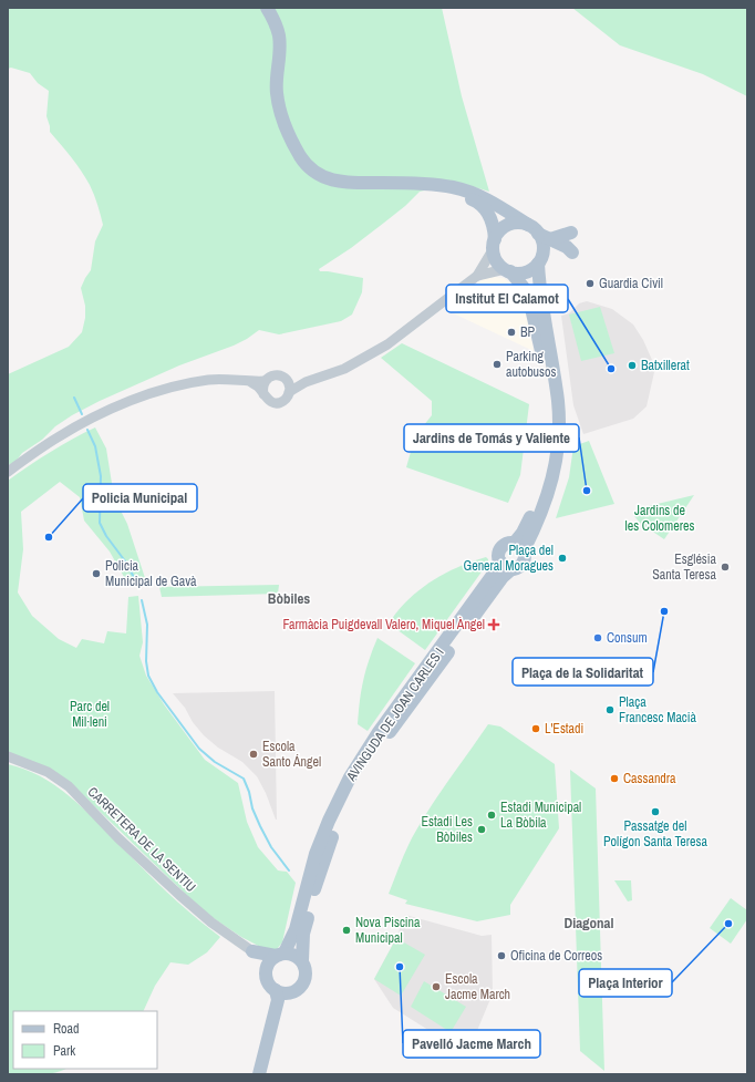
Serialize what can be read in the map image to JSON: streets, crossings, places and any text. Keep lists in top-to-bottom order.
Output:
{
  "streets": {
    "main road": ["AVINGUDA DE JOAN CARLES I"],
    "street": ["CARRETERA DE LA SENTIU"]
  },
  "districts": ["Bòbiles", "Diagonal"],
  "parks": ["Jardins de les Colomeres", "Parc del Mil·leni"],
  "places": {
    "other": [
      "Guardia Civil",
      "BP",
      "Parking autobusos",
      "Batxillerat",
      "Institut El Calamot",
      "Jardins de Tomás y Valiente",
      "Policia Municipal",
      "Plaça del General Moragues",
      "Església Santa Teresa",
      "Policia Municipal de Gavà",
      "Plaça de la Solidaritat",
      "Consum",
      "Plaça Francesc Macià",
      "L'Estadi",
      "Escola Santo Ángel",
      "Cassandra",
      "Passatge del Polígon Santa Teresa",
      "Estadi Municipal La Bòbila",
      "Estadi Les Bòbiles",
      "Plaça Interior",
      "Nova Piscina Municipal",
      "Oficina de Correos",
      "Pavelló Jacme March",
      "Escola Jacme March"
    ],
    "health": ["Farmàcia Puigdevall Valero, Miquel Àngel"]
  },
  "legend": ["Road", "Park"]
}
